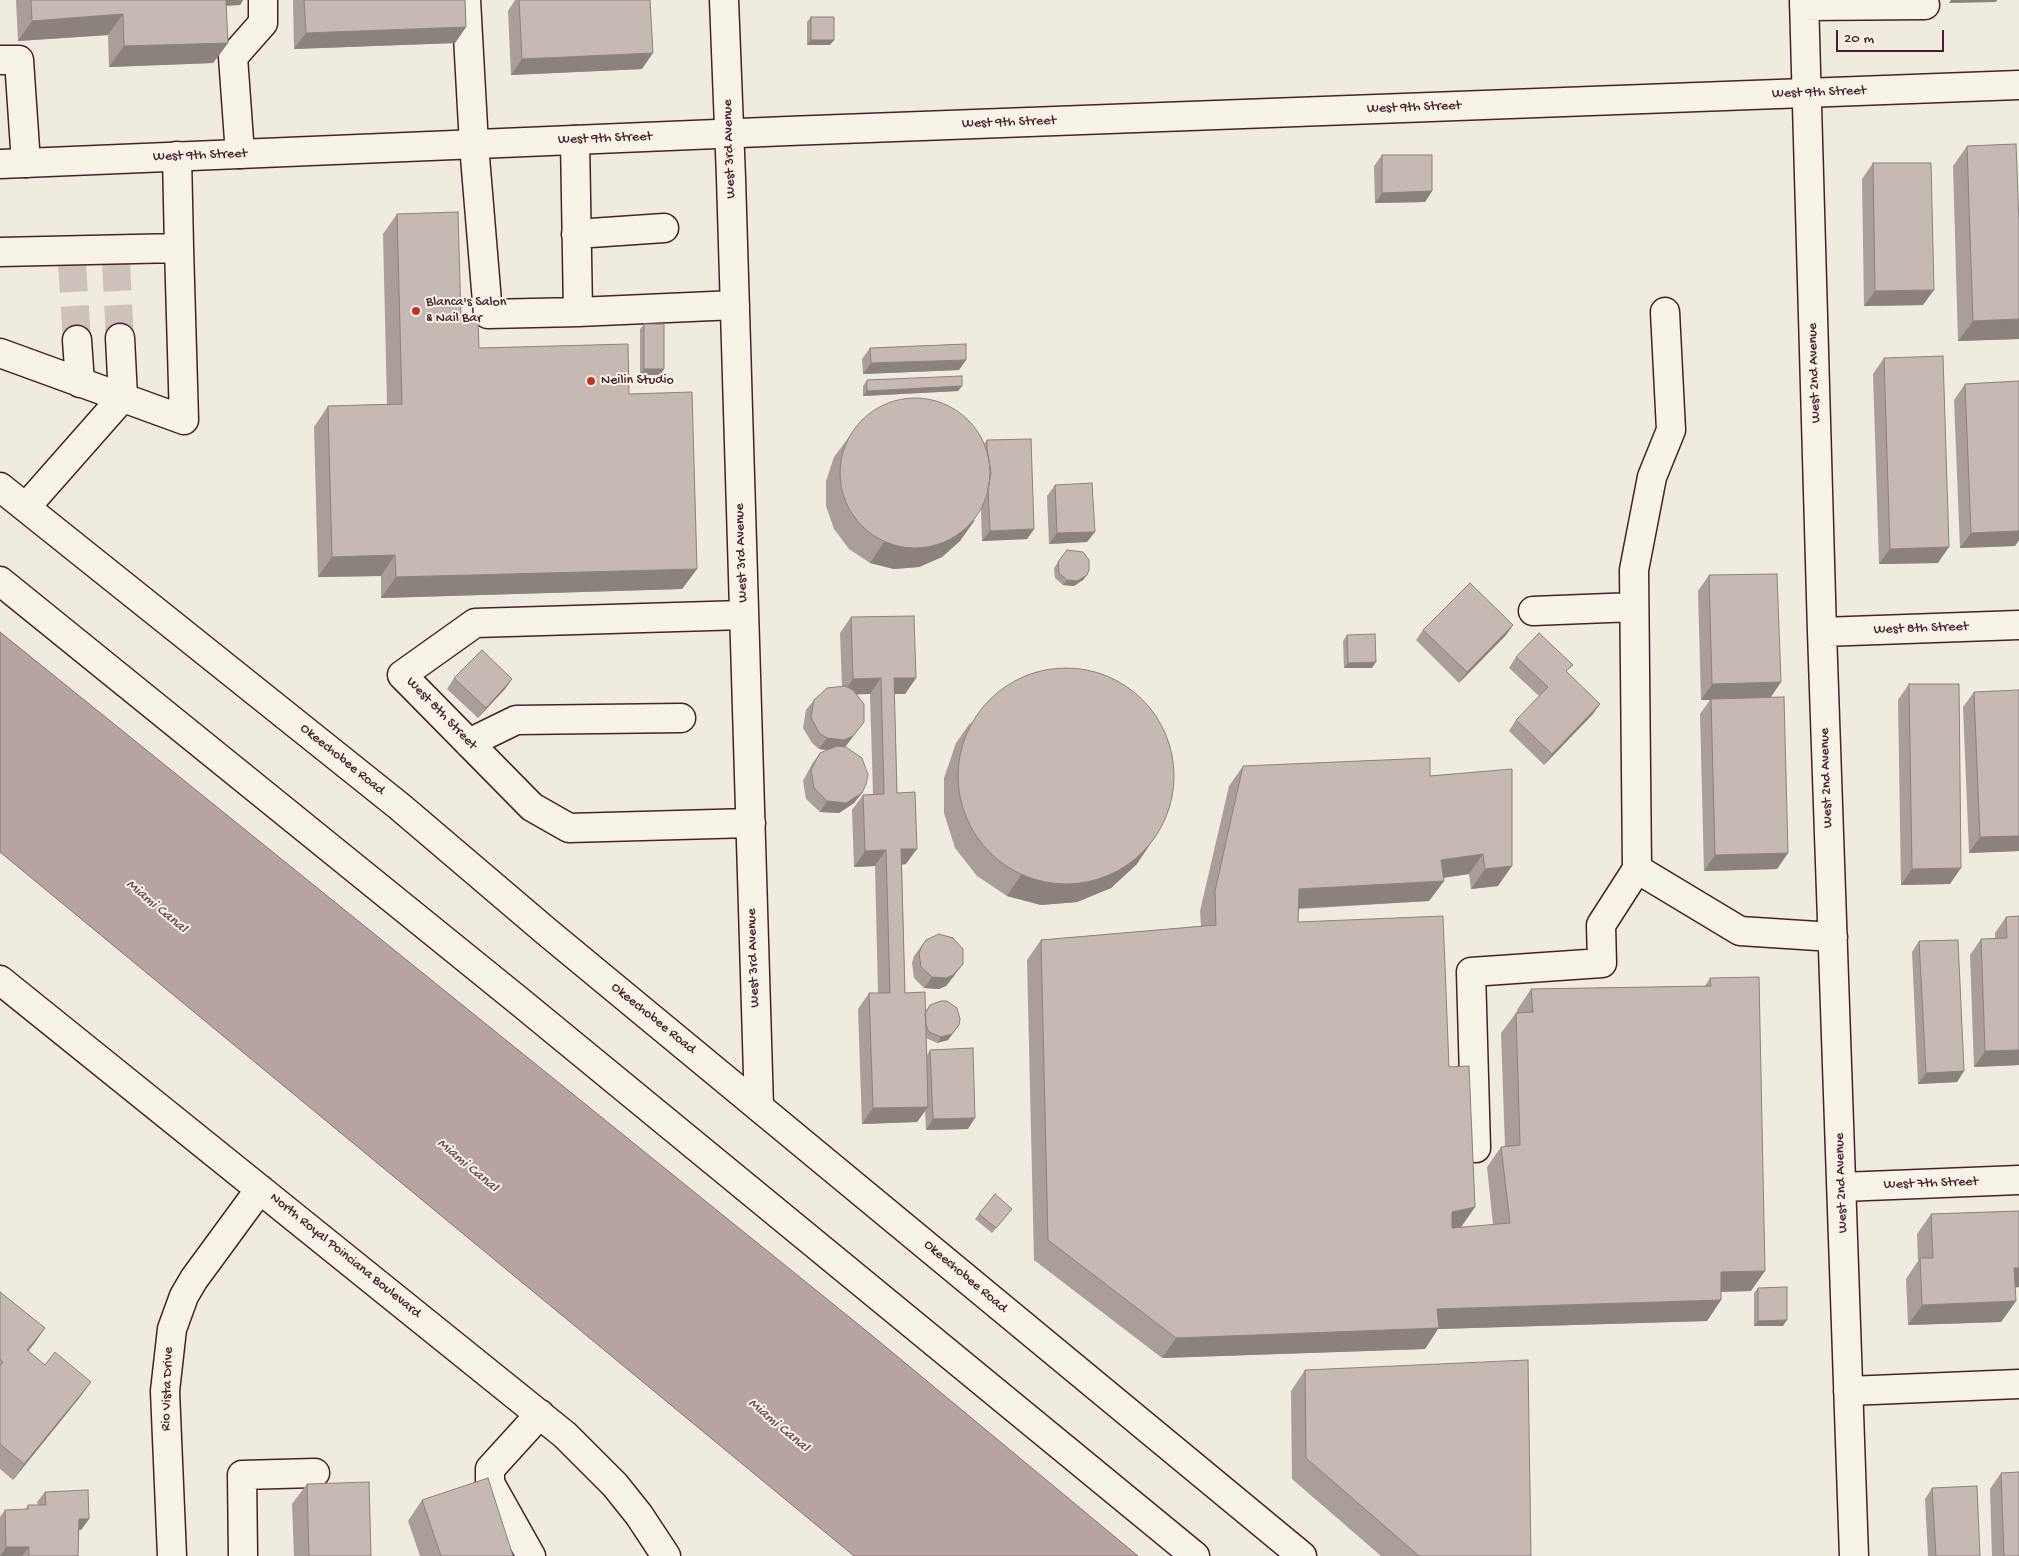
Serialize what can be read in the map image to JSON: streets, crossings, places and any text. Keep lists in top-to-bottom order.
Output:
{
  "streets": {
    "main road": [
      "West 9th Street",
      "West 3rd Avenue",
      "West 2nd Avenue",
      "West 8th Street",
      "Okeechobee Road",
      "West 7th Street",
      "North Royal Poinciana Boulevard",
      "Rio Vista Drive"
    ]
  },
  "crossings": [
    ["West 9th Street", "West 3rd Avenue"],
    ["West 9th Street", "West 2nd Avenue"],
    ["West 3rd Avenue", "West 8th Street"],
    ["West 3rd Avenue", "Okeechobee Road"],
    ["West 2nd Avenue", "West 8th Street"],
    ["West 2nd Avenue", "West 7th Street"],
    ["North Royal Poinciana Boulevard", "Rio Vista Drive"]
  ],
  "water": ["Miami Canal"],
  "places": ["Blanca's Salon & Nail Bar", "Neilin Studio"],
  "scale_bar": "20 m"
}
